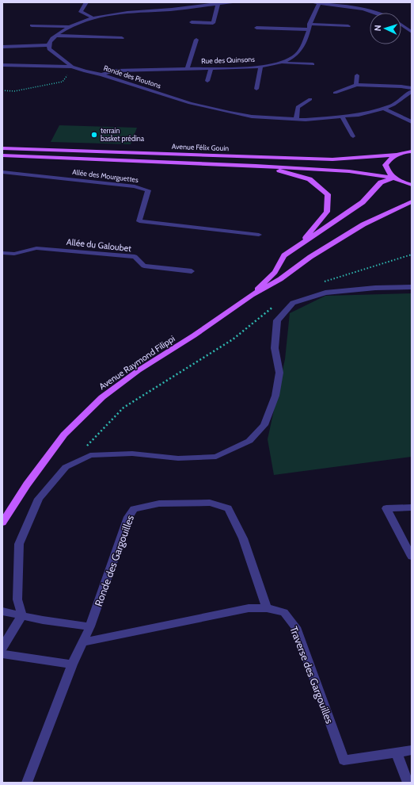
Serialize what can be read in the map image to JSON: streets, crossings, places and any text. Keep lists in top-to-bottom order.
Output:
{
  "streets": {
    "main road": ["Avenue Félix Gouin", "Avenue Raymond Filippi"],
    "street": [
      "Rue des Quinsons",
      "Ronde des Pioutons",
      "Allée des Mourguettes",
      "Allée du Galoubet",
      "Ronde des Gargouilles",
      "Traverse des Gargouilles"
    ]
  },
  "crossings": [
    ["Rue des Quinsons", "Ronde des Pioutons"],
    ["Avenue Félix Gouin", "Avenue Raymond Filippi"],
    ["Ronde des Gargouilles", "Traverse des Gargouilles"]
  ],
  "places": ["terrain basket prédina"],
  "north": "left"
}
